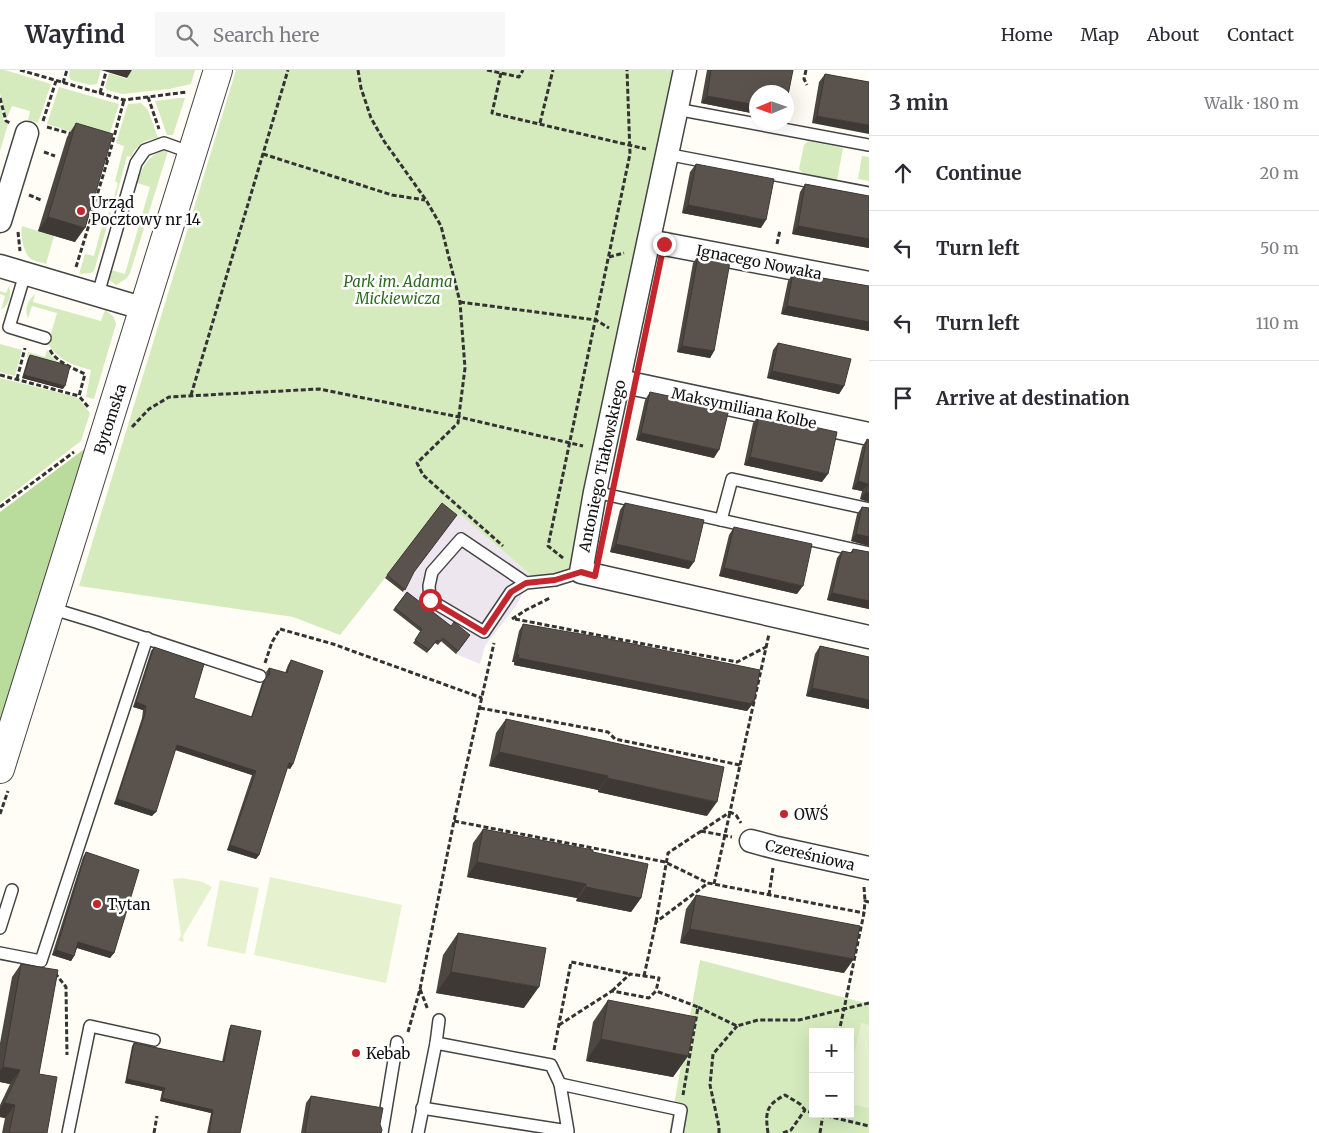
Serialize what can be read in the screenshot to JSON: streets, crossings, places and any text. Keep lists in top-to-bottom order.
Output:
{
  "streets": {
    "street": [
      "Ignacego Nowaka",
      "Maksymiliana Kolbe",
      "Bytomska",
      "Antoniego Tiałowskiego",
      "Czereśniowa"
    ]
  },
  "crossings": [
    ["Ignacego Nowaka", "Antoniego Tiałowskiego"],
    ["Maksymiliana Kolbe", "Antoniego Tiałowskiego"]
  ],
  "parks": ["Park im. Adama Mickiewicza"],
  "places": [
    "Urząd Pocztowy nr 14",
    "OWŚ",
    "Tytan",
    "Kebab"
  ],
  "north": "left",
  "page": {
    "header": "Wayfind",
    "search": "Search here",
    "nav": [
      "Home",
      "Map",
      "About",
      "Contact"
    ],
    "heading": ["3 min", "Walk · 180 m"],
    "list": [
      ["Continue", "20 m"],
      ["Turn left", "50 m"],
      ["Turn left", "110 m"],
      "Arrive at destination"
    ],
    "map_buttons": ["+", "−"]
  }
}
